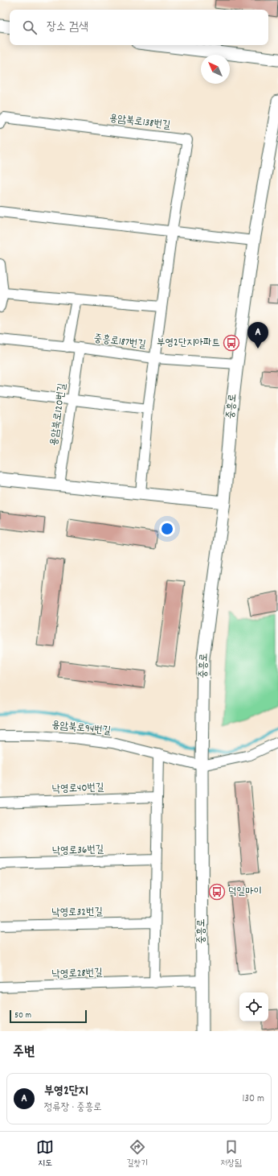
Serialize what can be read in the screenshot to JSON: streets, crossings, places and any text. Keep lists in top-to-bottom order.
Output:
{
  "streets": {
    "street": [
      "용암북로138번길",
      "중흥로187번길",
      "중흥로",
      "용암북로120번길",
      "용암북로94번길",
      "낙영로40번길",
      "낙영로36번길",
      "낙영로32번길",
      "낙영로28번길"
    ]
  },
  "crossings": [
    ["용암북로138번길", "중흥로187번길"],
    ["중흥로187번길", "중흥로"],
    ["중흥로187번길", "용암북로120번길"],
    ["중흥로", "용암북로94번길"],
    ["중흥로", "낙영로28번길"]
  ],
  "places": {
    "bus stop": ["부영2단지아파트", "덕일마이"]
  },
  "scale_bar": "50 m",
  "north": "top left",
  "page": {
    "search": "장소 검색",
    "pins": "A",
    "scale": "50 m",
    "heading": "주변",
    "list": [
      {
        "mark": "A",
        "name": "부영2단지",
        "note": "정류장 · 중흥로",
        "value": "130 m"
      }
    ],
    "nav": ["지도", "길찾기", "저장됨"]
  }
}
